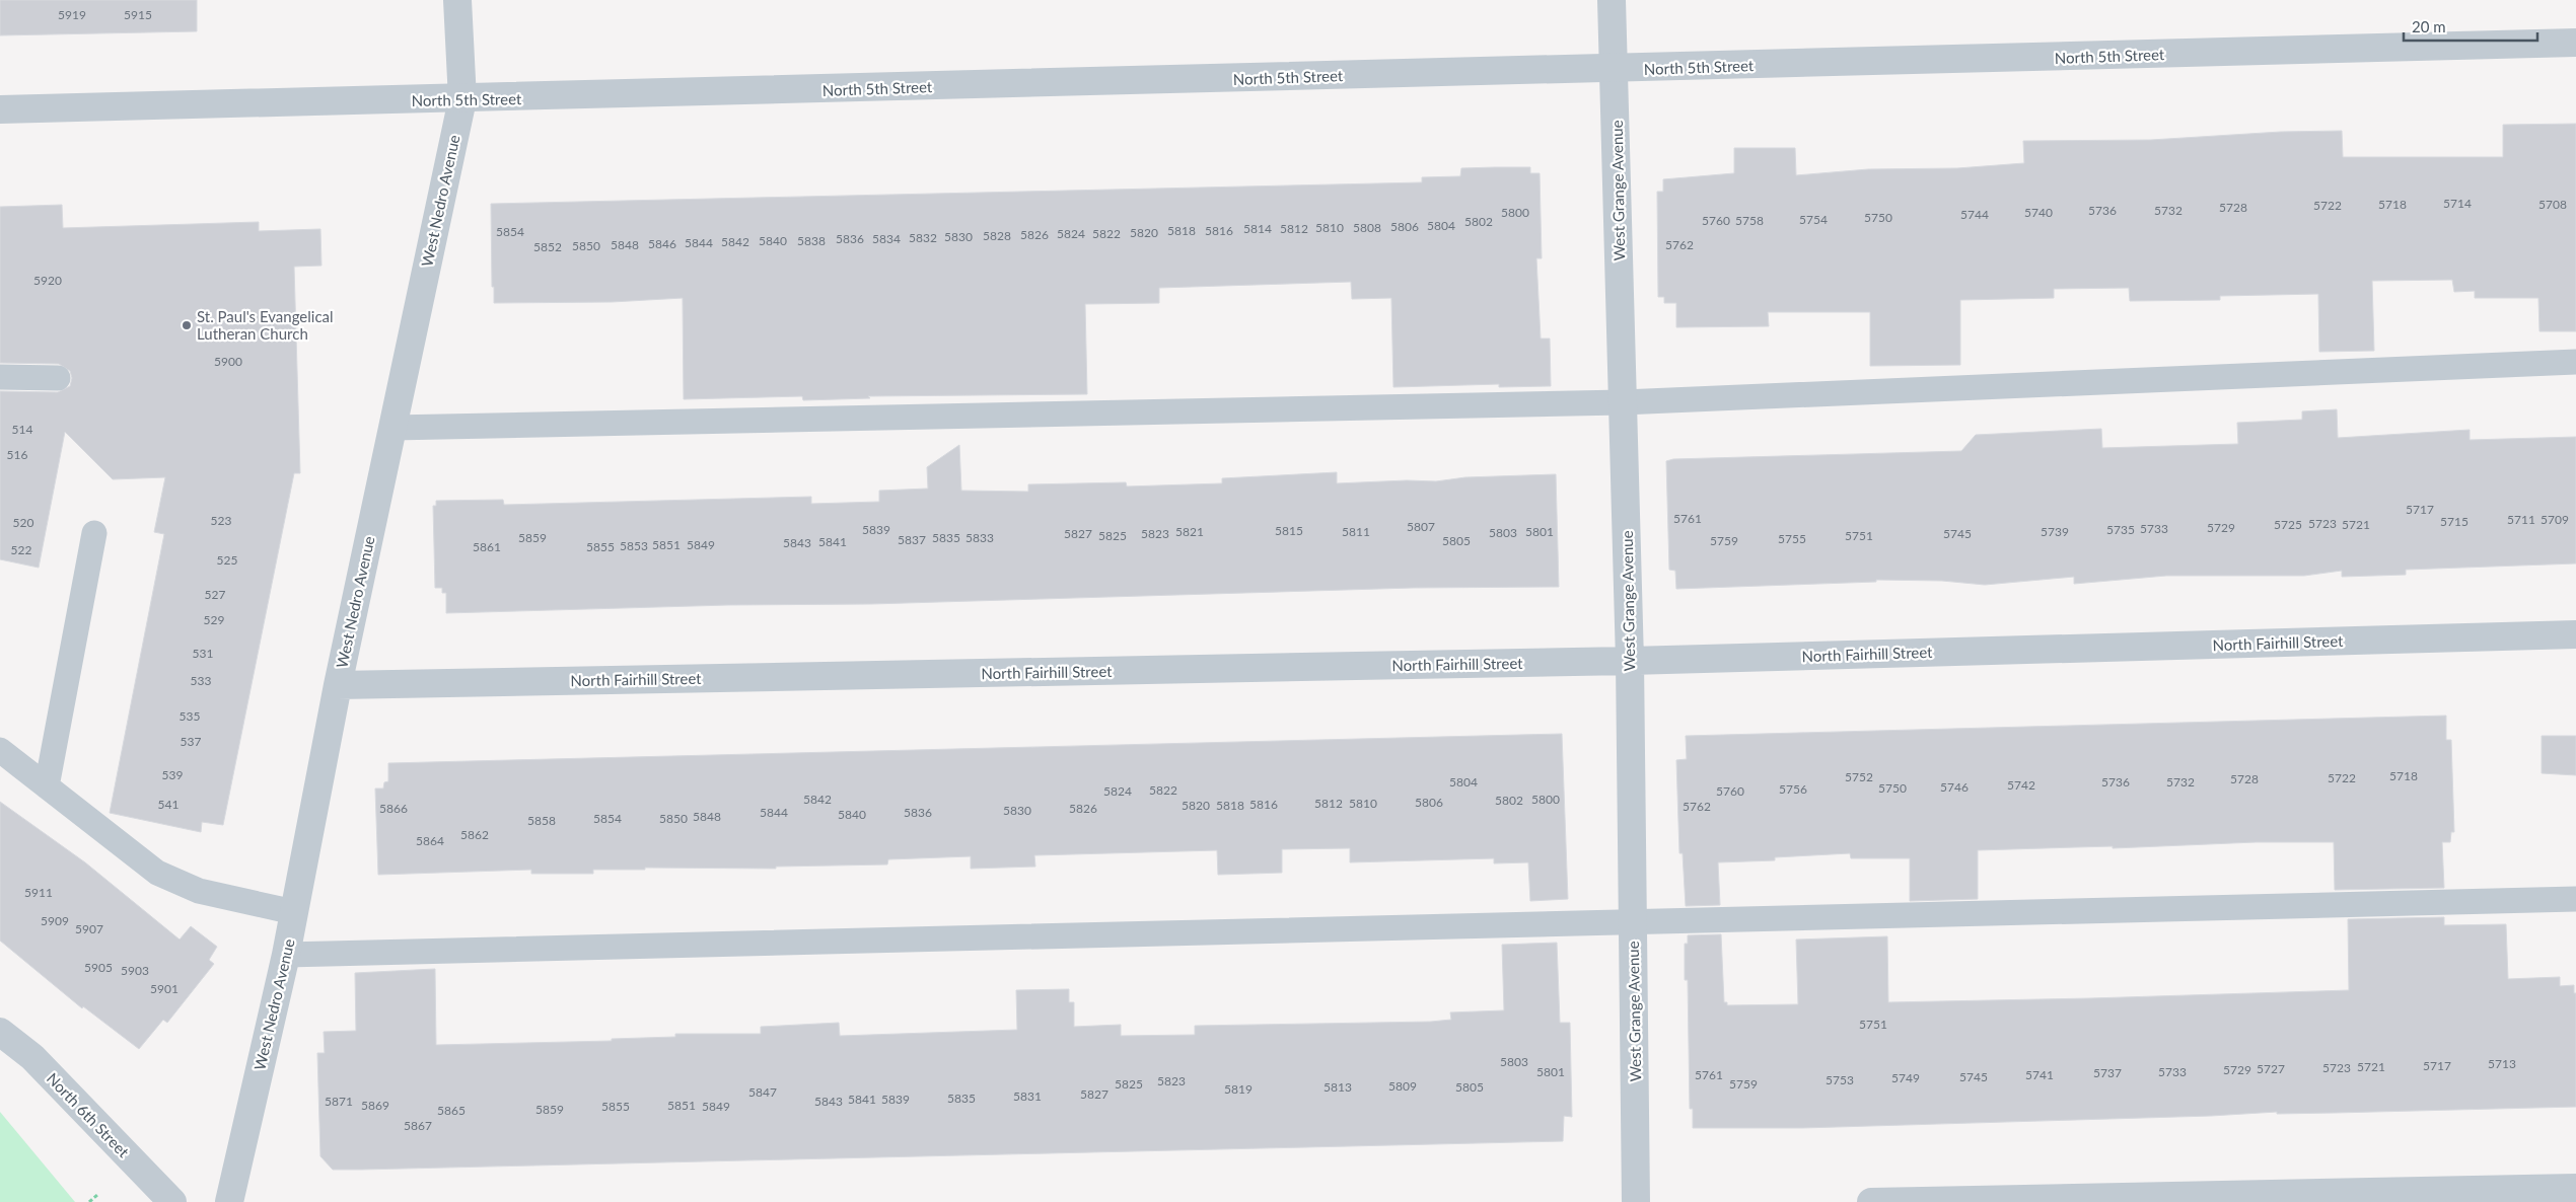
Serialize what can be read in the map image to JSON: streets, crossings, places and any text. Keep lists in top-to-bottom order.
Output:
{
  "streets": {
    "street": [
      "North 5th Street",
      "West Grange Avenue",
      "West Nedro Avenue",
      "North Fairhill Street",
      "North 6th Street"
    ]
  },
  "crossings": [
    ["North 5th Street", "West Grange Avenue"],
    ["North 5th Street", "West Nedro Avenue"],
    ["West Grange Avenue", "North Fairhill Street"],
    ["West Nedro Avenue", "North Fairhill Street"]
  ],
  "places": ["St. Paul's Evangelical Lutheran Church"],
  "house_numbers": [
    "5919",
    "5915",
    "5714",
    "5718",
    "5708",
    "5722",
    "5728",
    "5736",
    "5732",
    "5800",
    "5740",
    "5744",
    "5750",
    "5754",
    "5760",
    "5758",
    "5802",
    "5804",
    "5806",
    "5810",
    "5808",
    "5814",
    "5812",
    "5818",
    "5816",
    "5854",
    "5820",
    "5824",
    "5822",
    "5826",
    "5828",
    "5830",
    "5832",
    "5836",
    "5834",
    "5840",
    "5838",
    "5842",
    "5844",
    "5846",
    "5848",
    "5762",
    "5850",
    "5852",
    "5920",
    "5900",
    "514",
    "516",
    "5717",
    "5761",
    "5711",
    "5709",
    "523",
    "5715",
    "520",
    "5723",
    "5725",
    "5721",
    "5807",
    "5729",
    "5733",
    "5839",
    "5735",
    "5815",
    "5821",
    "5811",
    "5801",
    "5739",
    "5803",
    "5827",
    "5823",
    "5745",
    "5825",
    "5751",
    "5859",
    "5835",
    "5833",
    "5755",
    "5837",
    "5805",
    "5759",
    "5841",
    "5843",
    "5851",
    "5849",
    "5853",
    "5861",
    "5855",
    "522",
    "525",
    "527",
    "529",
    "531",
    "533",
    "535",
    "537",
    "539",
    "5718",
    "5752",
    "5722",
    "5728",
    "5804",
    "5736",
    "5732",
    "5742",
    "5746",
    "5750",
    "5756",
    "5822",
    "5824",
    "5760",
    "5842",
    "5800",
    "5802",
    "5806",
    "5812",
    "5810",
    "541",
    "5816",
    "5820",
    "5818",
    "5762",
    "5866",
    "5826",
    "5830",
    "5844",
    "5836",
    "5840",
    "5848",
    "5854",
    "5850",
    "5858",
    "5862",
    "5864",
    "5911",
    "5909",
    "5907",
    "5905",
    "5903",
    "5901",
    "5751",
    "5803",
    "5713",
    "5717",
    "5721",
    "5723",
    "5727",
    "5729",
    "5801",
    "5733",
    "5737",
    "5761",
    "5741",
    "5745",
    "5749",
    "5753",
    "5823",
    "5825",
    "5759",
    "5809",
    "5813",
    "5805",
    "5819",
    "5847",
    "5827",
    "5831",
    "5835",
    "5841",
    "5839",
    "5871",
    "5843",
    "5869",
    "5851",
    "5855",
    "5849",
    "5859",
    "5865",
    "5867"
  ],
  "scale_bar": "20 m"
}
